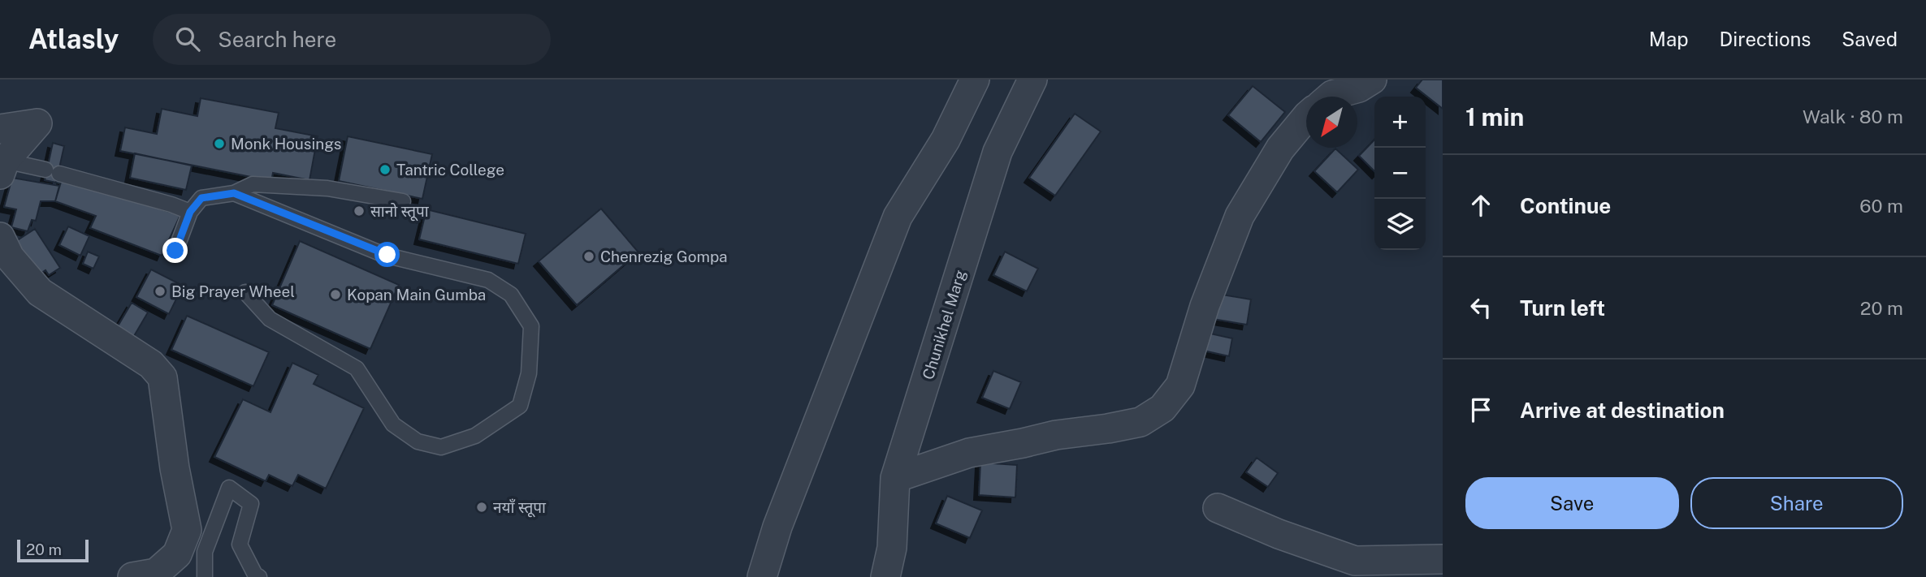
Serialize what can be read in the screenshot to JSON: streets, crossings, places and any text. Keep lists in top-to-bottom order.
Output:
{
  "streets": {
    "street": ["Chunikhel Marg"]
  },
  "places": [
    "Monk Housings",
    "Tantric College",
    "सानो स्तूपा",
    "Chenrezig Gompa",
    "Big Prayer Wheel",
    "Kopan Main Gumba",
    "नयाँ स्तूपा"
  ],
  "scale_bar": "20 m",
  "north": "bottom left",
  "page": {
    "header": "Atlasly",
    "search": "Search here",
    "nav": ["Map", "Directions", "Saved"],
    "heading": ["1 min", "Walk · 80 m"],
    "map_buttons": ["+", "−"],
    "list": [
      ["Continue", "60 m"],
      ["Turn left", "20 m"],
      "Arrive at destination"
    ],
    "buttons": ["Save", "Share"],
    "scale": "20 m"
  }
}
